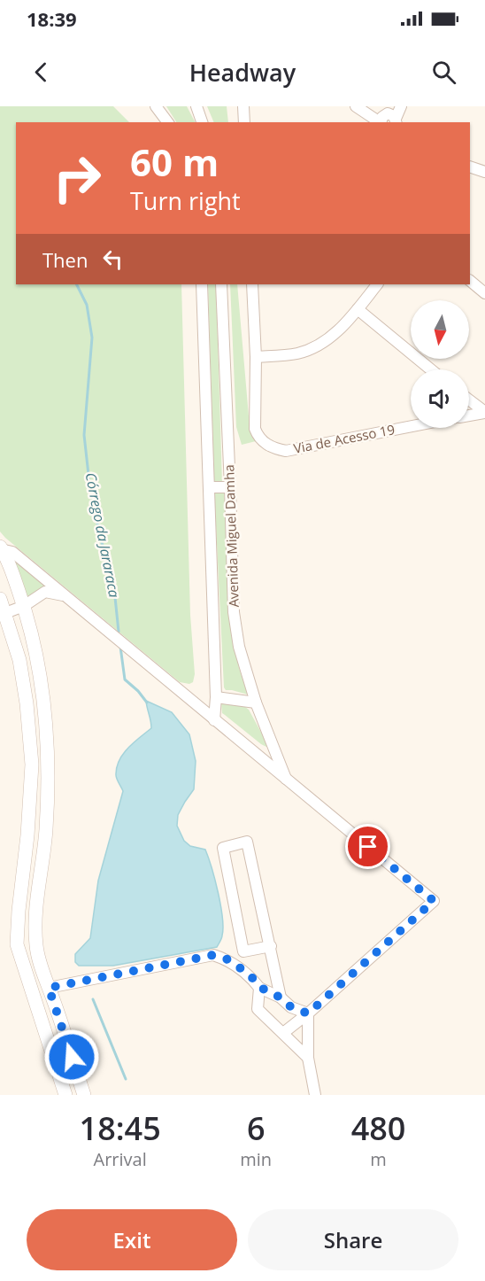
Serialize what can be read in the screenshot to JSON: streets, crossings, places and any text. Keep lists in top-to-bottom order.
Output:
{
  "streets": {
    "street": ["Via de Acesso 19", "Avenida Miguel Damha"]
  },
  "water": ["Córrego da Jararaca"],
  "north": "bottom",
  "page": {
    "status": "18:39",
    "header": "Headway",
    "turn": ["60 m", "Turn right"],
    "then": "Then",
    "eta": [
      "18:45",
      "Arrival",
      "6",
      "min",
      "480",
      "m"
    ],
    "buttons": ["Exit", "Share"]
  }
}
